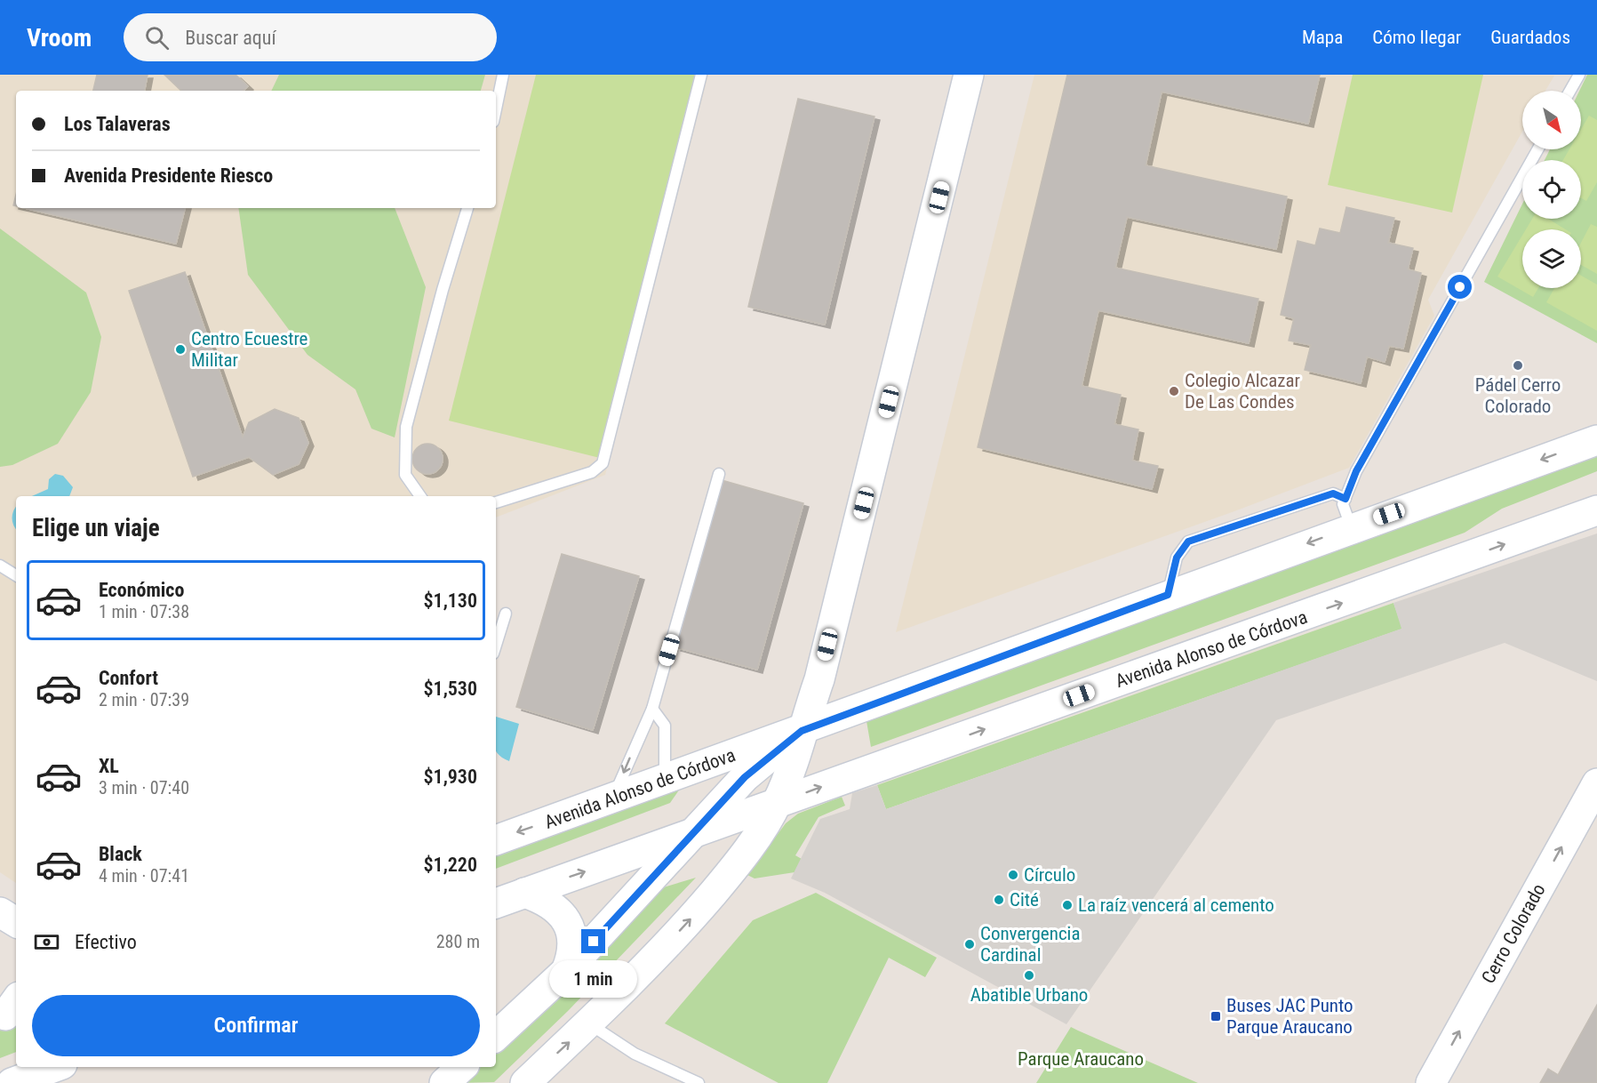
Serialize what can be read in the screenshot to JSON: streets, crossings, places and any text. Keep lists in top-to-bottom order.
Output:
{
  "streets": {
    "main road": ["Avenida Alonso de Córdova", "Cerro Colorado"]
  },
  "one_way": ["Cerro Colorado"],
  "parks": ["Parque Araucano"],
  "places": {
    "other": [
      "Centro Ecuestre Militar",
      "Pádel Cerro Colorado",
      "Colegio Alcazar De Las Condes",
      "Círculo",
      "Cité",
      "La raíz vencerá al cemento",
      "Convergencia Cardinal",
      "Abatible Urbano"
    ],
    "transit": ["Buses JAC Punto Parque Araucano"]
  },
  "north": "bottom right",
  "page": {
    "header": "Vroom",
    "search": "Buscar aquí",
    "nav": ["Mapa", "Cómo llegar", "Guardados"],
    "banner": ["Los Talaveras", "Avenida Presidente Riesco"],
    "heading": "Elige un viaje",
    "list": [
      {
        "name": "Económico",
        "note": "1 min · 07:38",
        "value": "$1,130"
      },
      {
        "name": "Confort",
        "note": "2 min · 07:39",
        "value": "$1,530"
      },
      {
        "name": "XL",
        "note": "3 min · 07:40",
        "value": "$1,930"
      },
      {
        "name": "Black",
        "note": "4 min · 07:41",
        "value": "$1,220"
      }
    ],
    "pay": ["Efectivo", "280 m"],
    "bubble": "1 min",
    "buttons": "Confirmar"
  }
}
